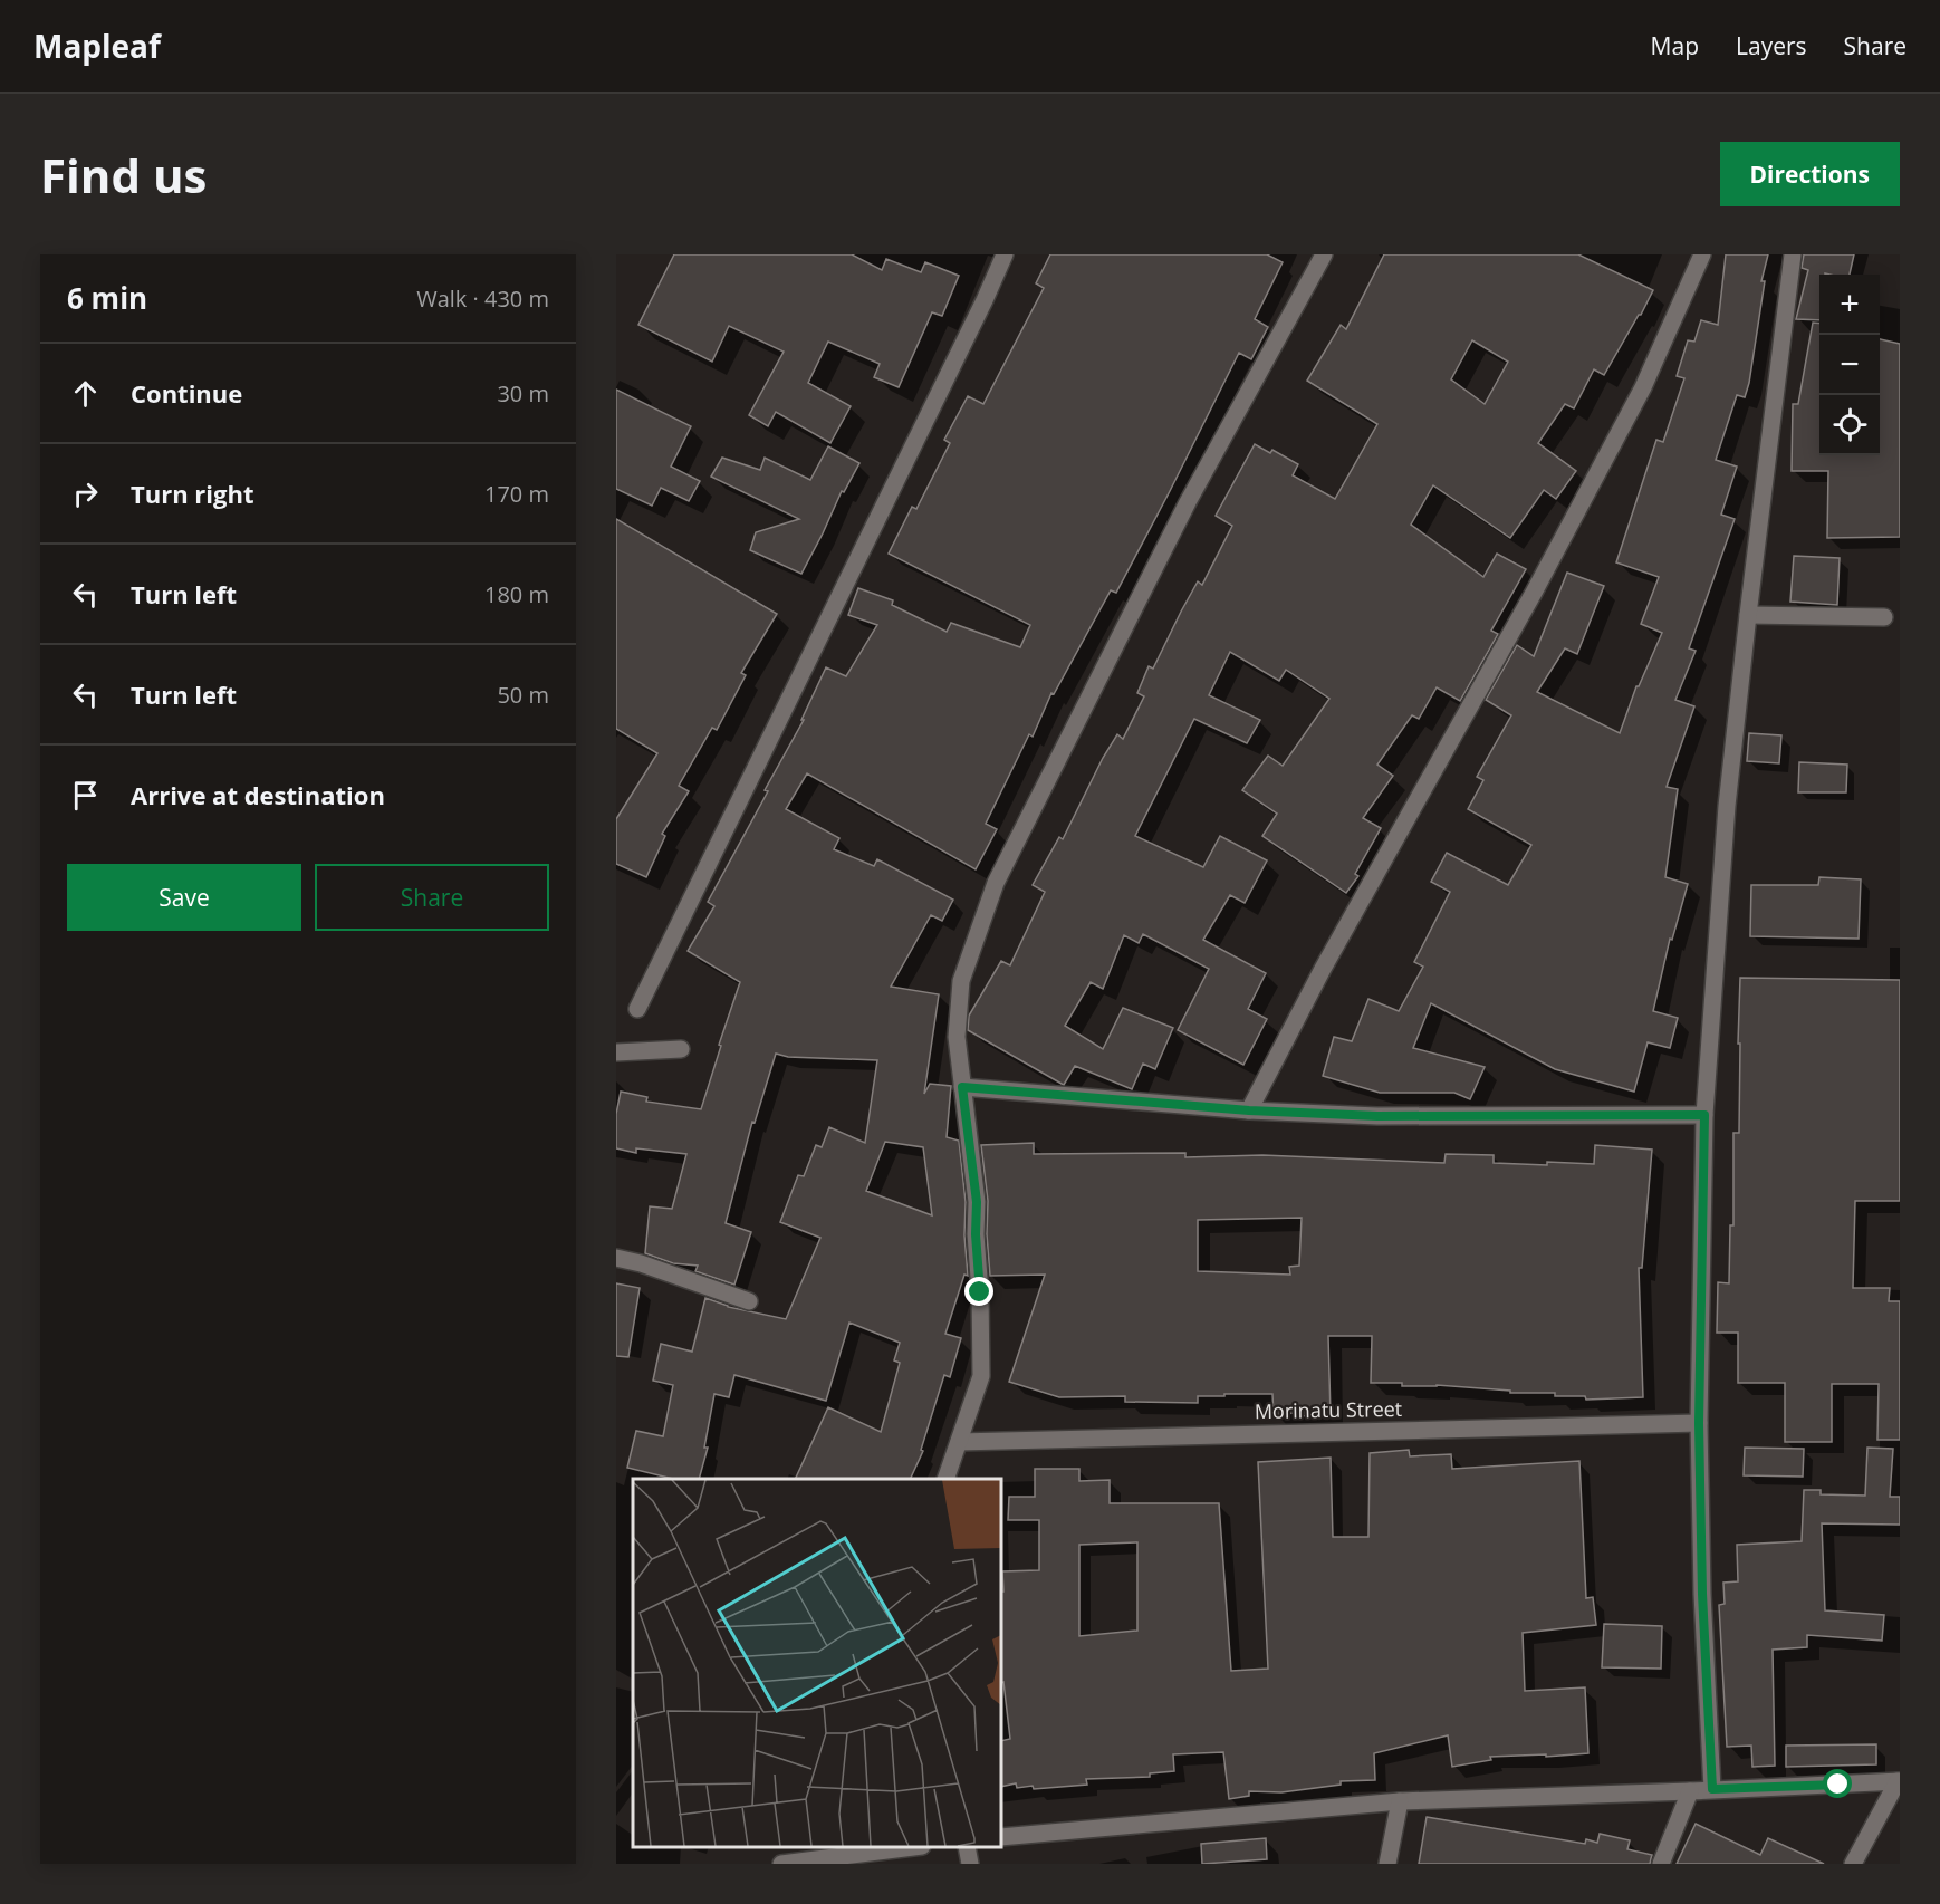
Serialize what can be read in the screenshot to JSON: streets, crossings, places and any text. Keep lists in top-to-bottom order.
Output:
{
  "streets": {
    "street": ["Morinatu Street"]
  },
  "page": {
    "header": "Mapleaf",
    "nav": ["Map", "Layers", "Share"],
    "buttons": [
      "Directions",
      ["Save", "Share"]
    ],
    "title": "Find us",
    "heading": ["6 min", "Walk · 430 m"],
    "map_buttons": ["+", "−"],
    "list": [
      ["Continue", "30 m"],
      ["Turn right", "170 m"],
      ["Turn left", "180 m"],
      ["Turn left", "50 m"],
      "Arrive at destination"
    ]
  }
}
